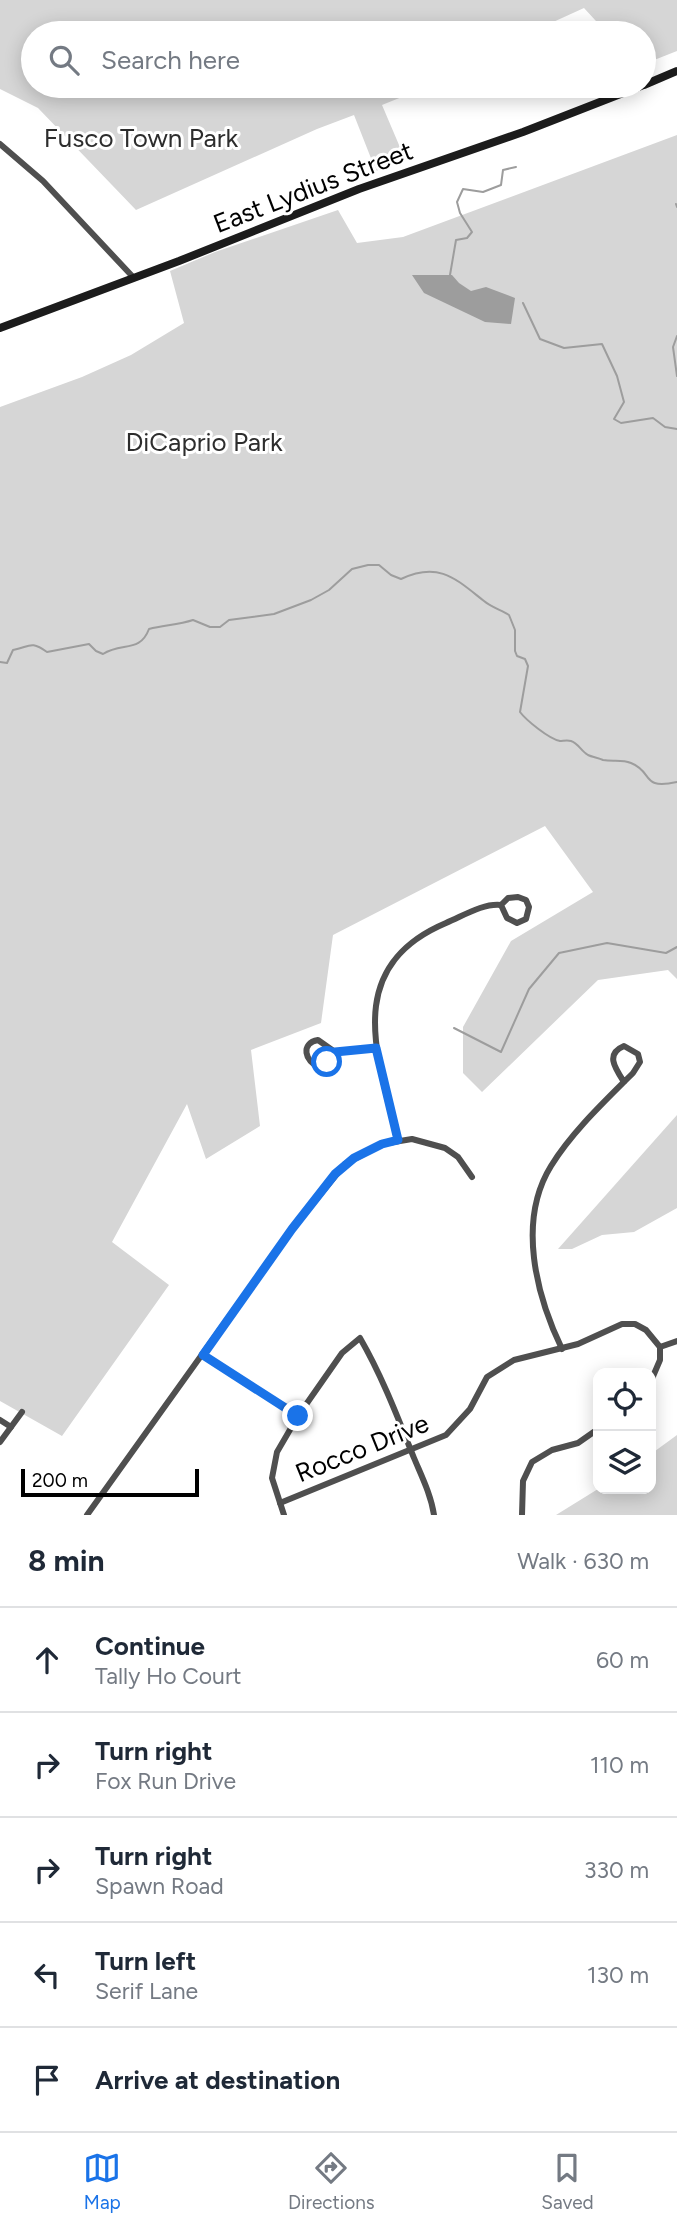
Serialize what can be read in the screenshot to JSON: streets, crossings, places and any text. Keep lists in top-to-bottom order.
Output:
{
  "streets": {
    "street": ["East Lydius Street", "Rocco Drive"]
  },
  "parks": ["Fusco Town Park", "DiCaprio Park"],
  "scale_bar": "200 m",
  "page": {
    "search": "Search here",
    "scale": "200 m",
    "heading": ["8 min", "Walk · 630 m"],
    "list": [
      ["Continue", "Tally Ho Court", "60 m"],
      ["Turn right", "Fox Run Drive", "110 m"],
      ["Turn right", "Spawn Road", "330 m"],
      ["Turn left", "Serif Lane", "130 m"],
      "Arrive at destination"
    ],
    "nav": ["Map", "Directions", "Saved"]
  }
}
